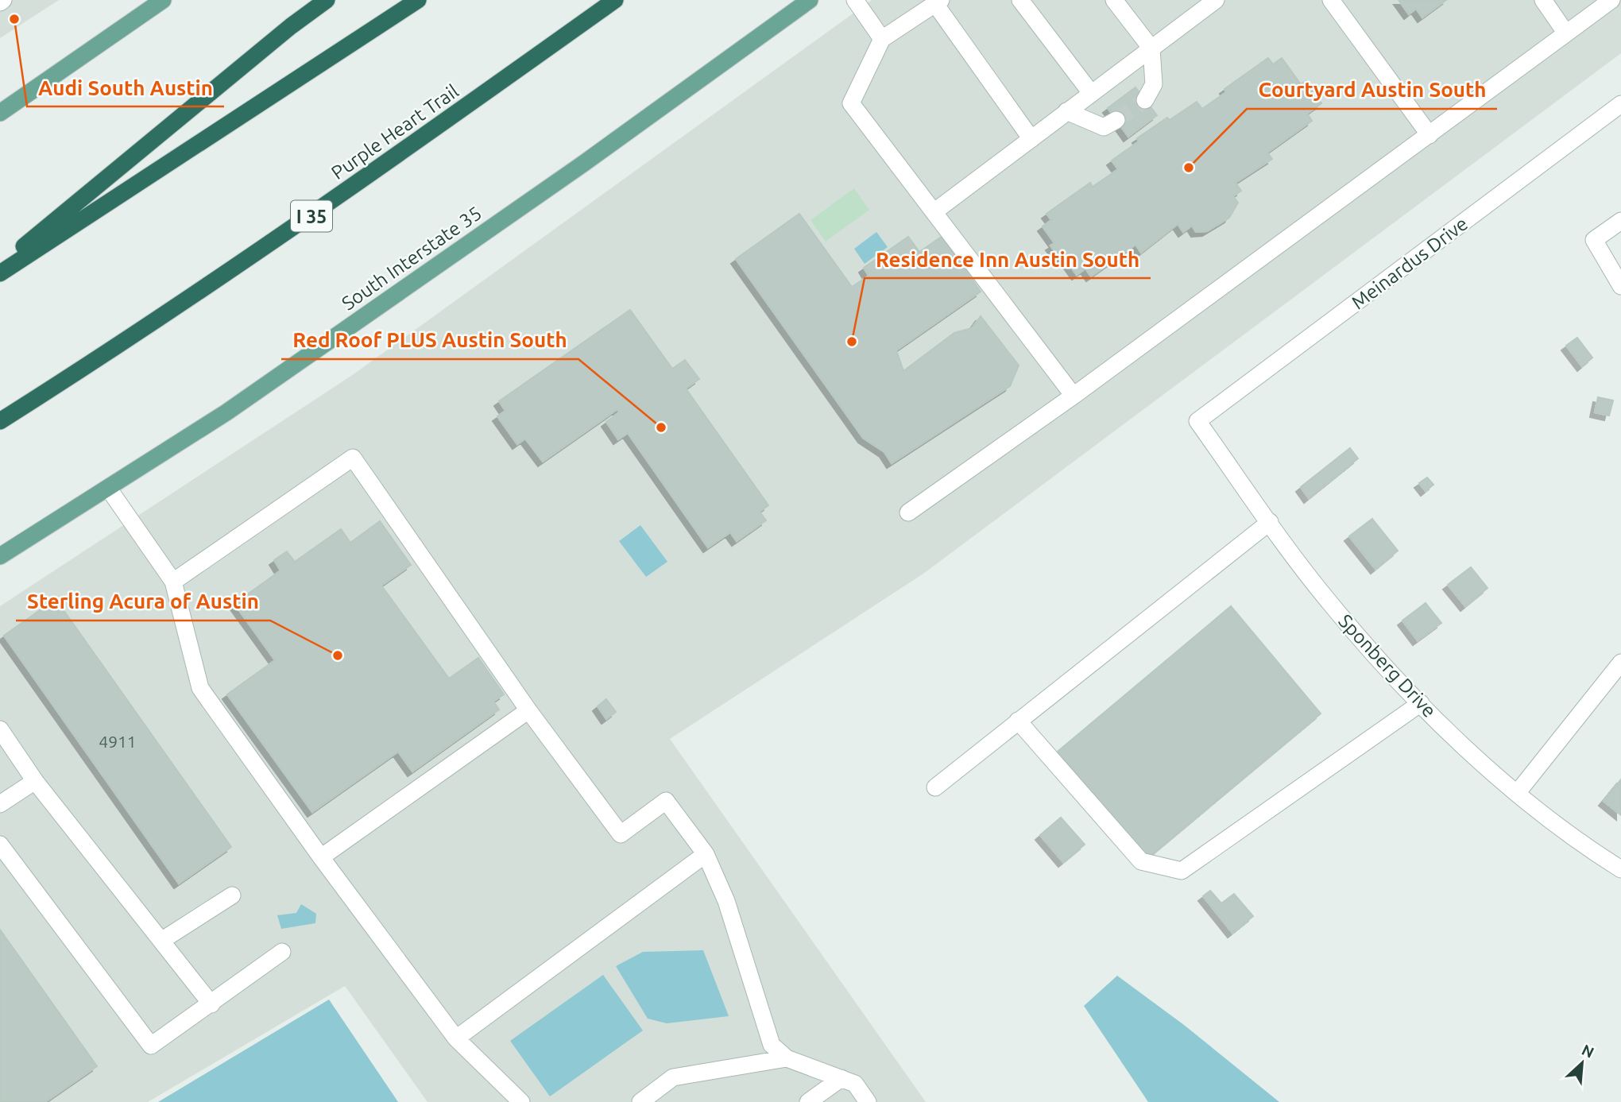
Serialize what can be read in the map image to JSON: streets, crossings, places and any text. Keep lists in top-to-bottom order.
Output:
{
  "streets": {
    "highway": ["Purple Heart Trail", "I 35"],
    "main road": ["South Interstate 35"],
    "street": ["Meinardus Drive", "Sponberg Drive"]
  },
  "crossings": [
    ["Meinardus Drive", "Sponberg Drive"]
  ],
  "places": [
    "Audi South Austin",
    "Courtyard Austin South",
    "Residence Inn Austin South",
    "Red Roof PLUS Austin South",
    "Sterling Acura of Austin"
  ],
  "house_numbers": ["4911"],
  "north": "top right"
}
